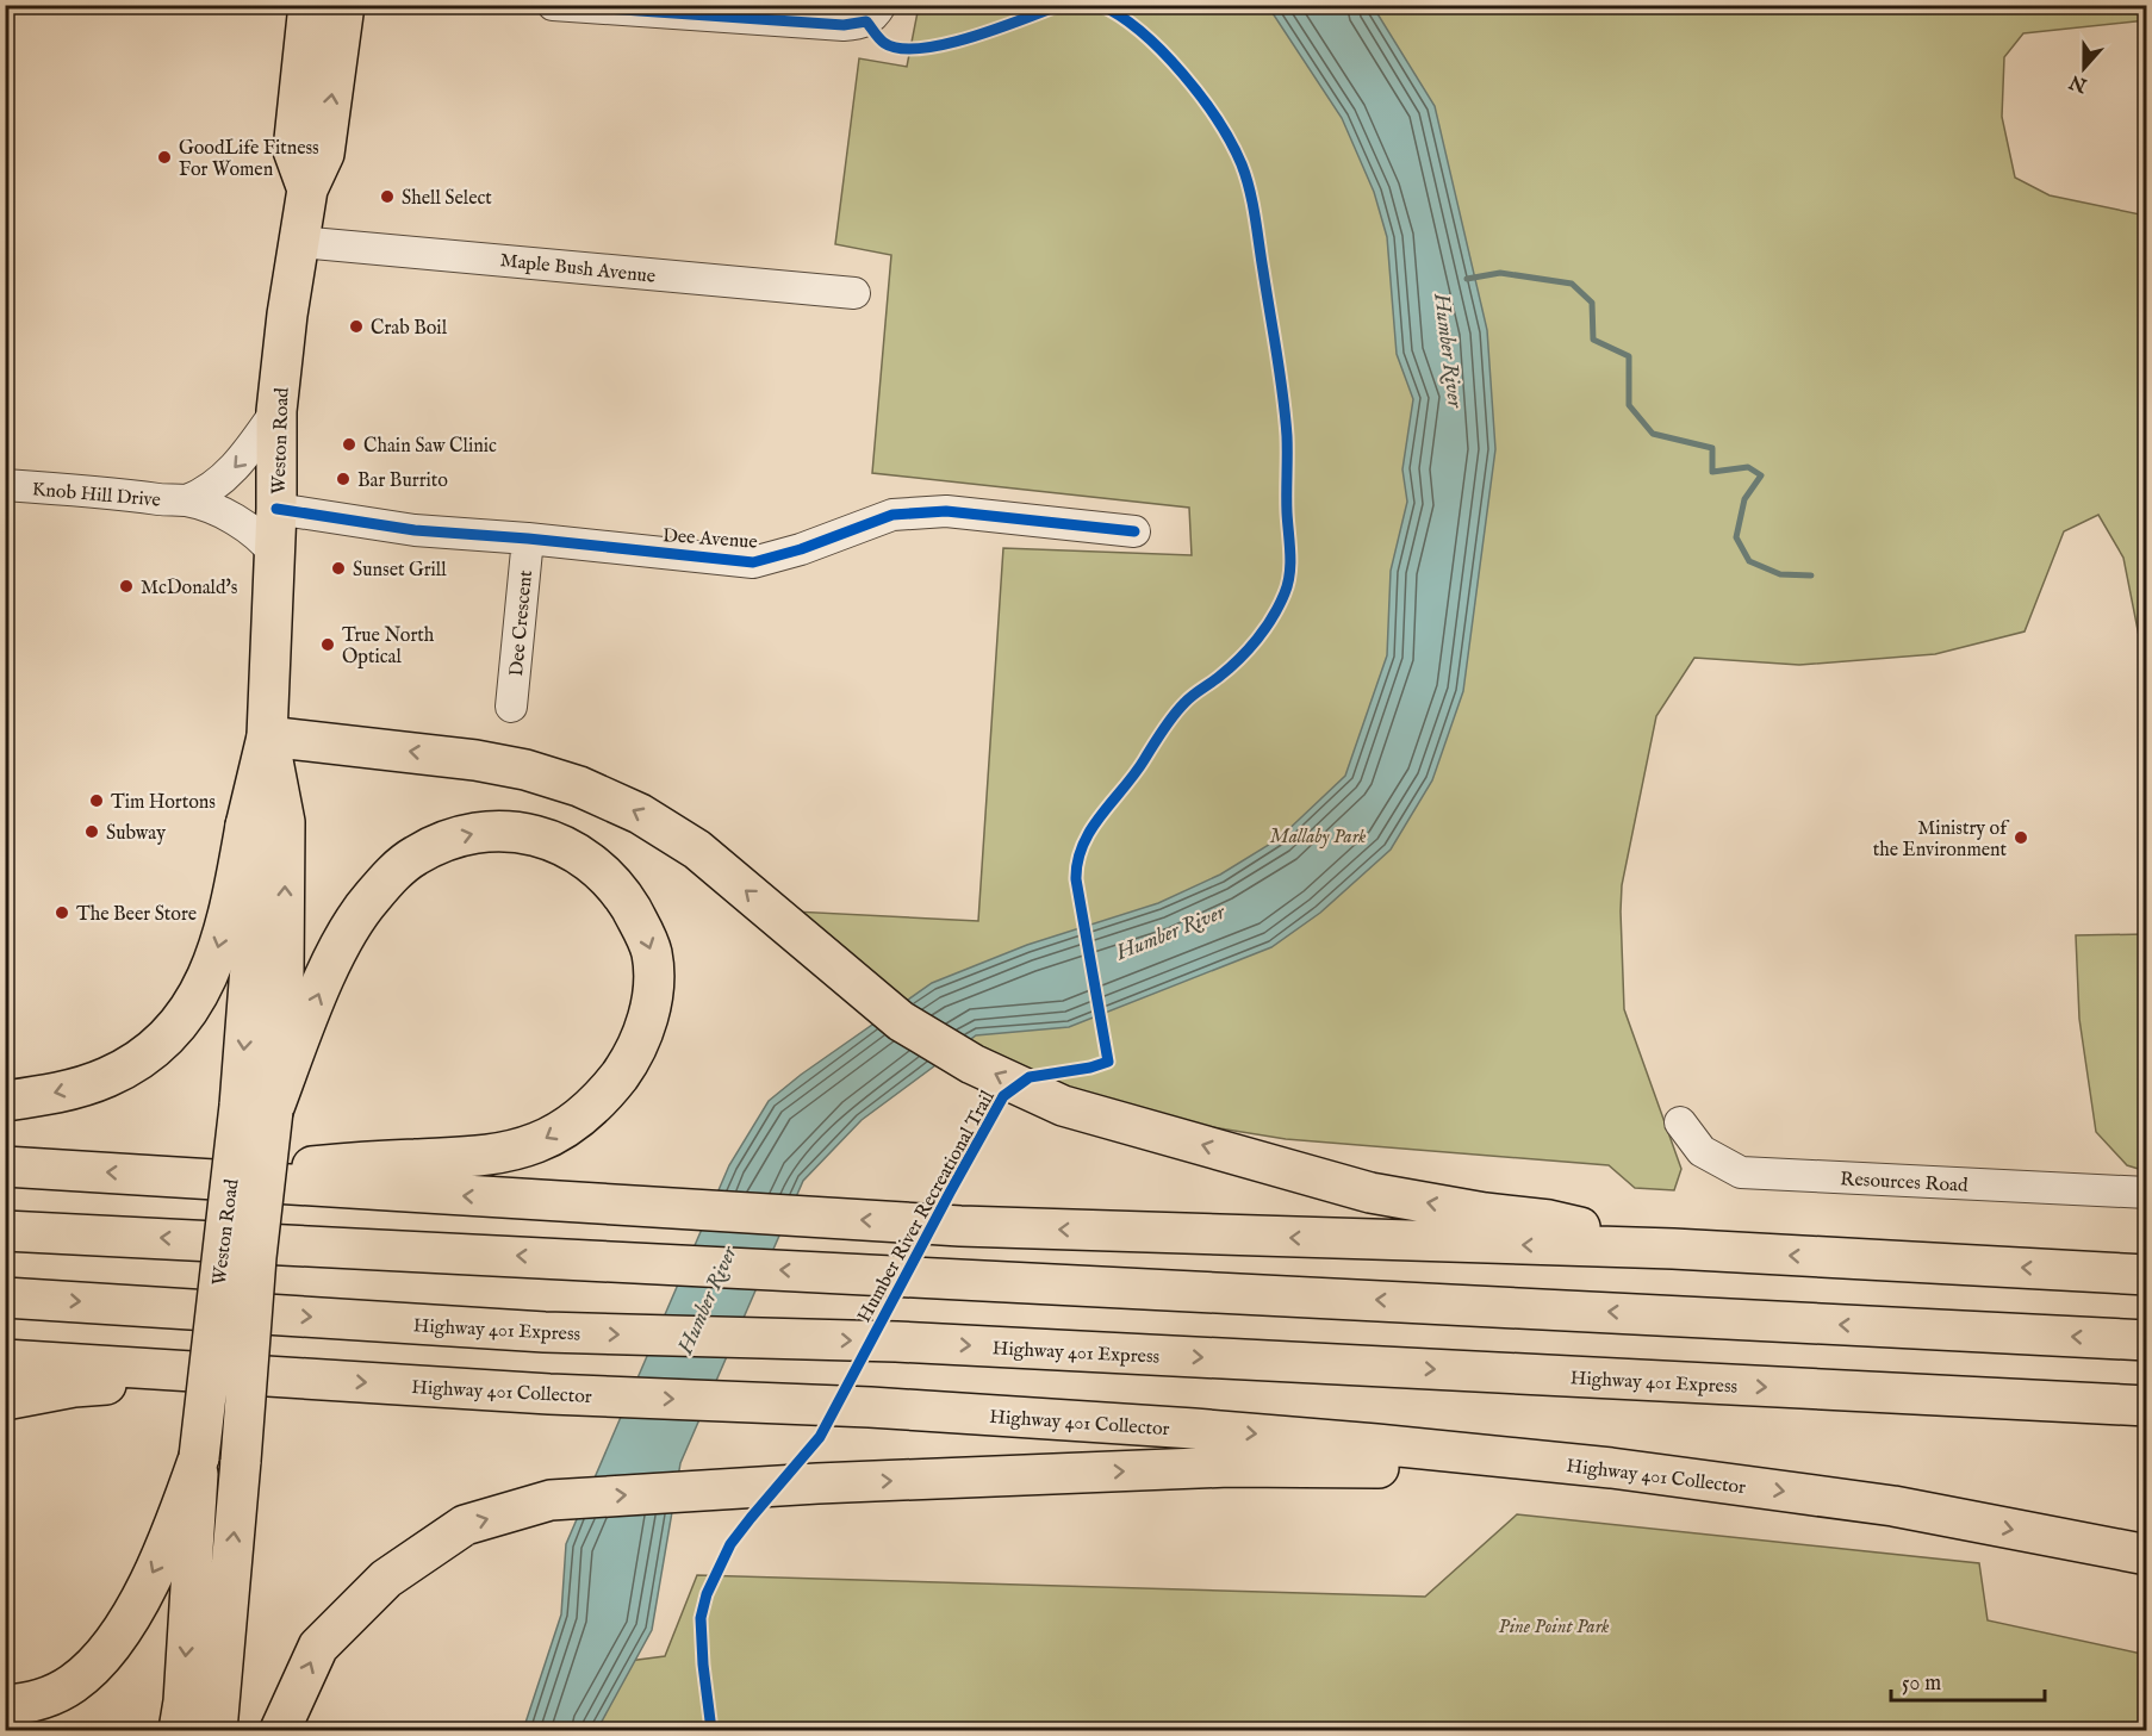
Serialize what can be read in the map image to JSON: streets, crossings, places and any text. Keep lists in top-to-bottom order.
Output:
{
  "streets": {
    "main road": ["Weston Road", "Highway 401 Express", "Highway 401 Collector"],
    "street": [
      "Maple Bush Avenue",
      "Knob Hill Drive",
      "Dee Avenue",
      "Dee Crescent",
      "Resources Road"
    ],
    "cycle path": ["Humber River Recreational Trail"]
  },
  "crossings": [
    ["Maple Bush Avenue", "Weston Road"],
    ["Weston Road", "Knob Hill Drive"],
    ["Weston Road", "Dee Avenue"],
    ["Dee Avenue", "Dee Crescent"]
  ],
  "water": ["Humber River"],
  "parks": ["Mallaby Park", "Pine Point Park"],
  "places": [
    "GoodLife Fitness For Women",
    "Shell Select",
    "Crab Boil",
    "Chain Saw Clinic",
    "Bar Burrito",
    "Sunset Grill",
    "McDonald's",
    "True North Optical",
    "Tim Hortons",
    "Subway",
    "Ministry of the Environment",
    "The Beer Store"
  ],
  "scale_bar": "50 m",
  "north": "bottom"
}
